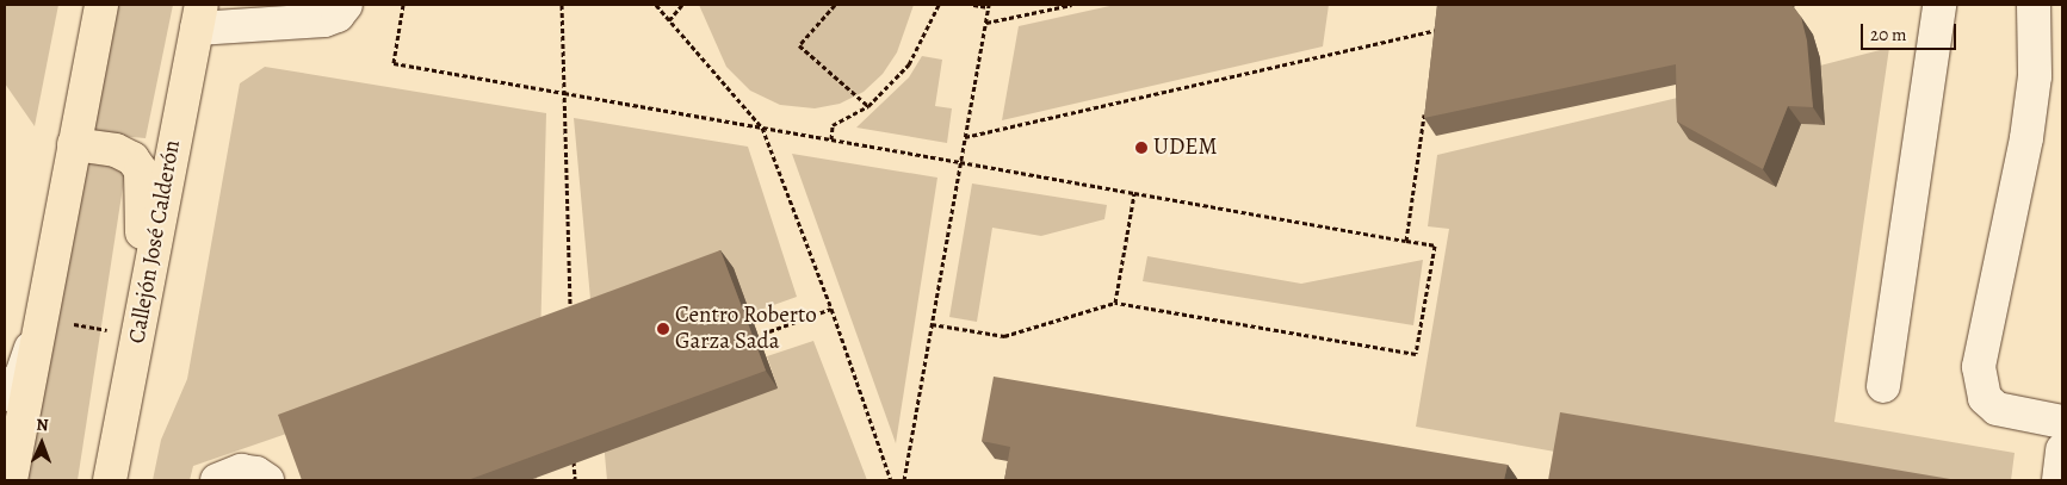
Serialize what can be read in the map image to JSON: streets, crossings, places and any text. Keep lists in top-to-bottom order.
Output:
{
  "streets": {
    "main road": ["Callejón José Calderón"]
  },
  "places": ["UDEM", "Centro Roberto Garza Sada"],
  "scale_bar": "20 m",
  "north": "top"
}
